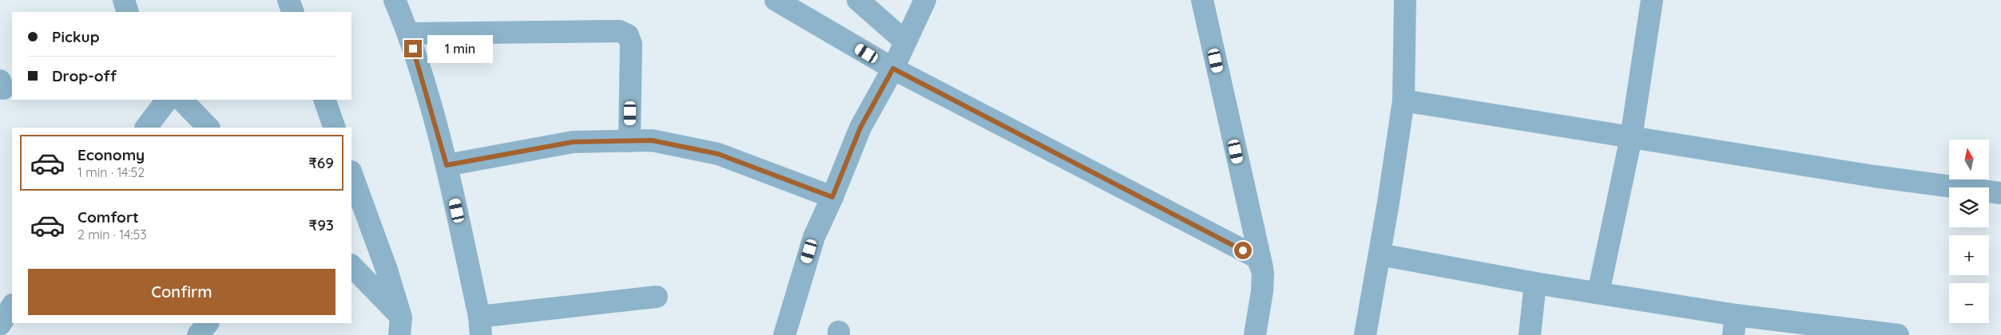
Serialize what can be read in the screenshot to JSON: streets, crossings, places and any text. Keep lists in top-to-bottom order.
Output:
{
  "north": "top",
  "page": {
    "banner": ["Pickup", "Drop-off"],
    "bubble": "1 min",
    "list": [
      {
        "name": "Economy",
        "note": "1 min · 14:52",
        "value": "₹69"
      },
      {
        "name": "Comfort",
        "note": "2 min · 14:53",
        "value": "₹93"
      }
    ],
    "map_buttons": ["+", "−"],
    "buttons": "Confirm"
  }
}
